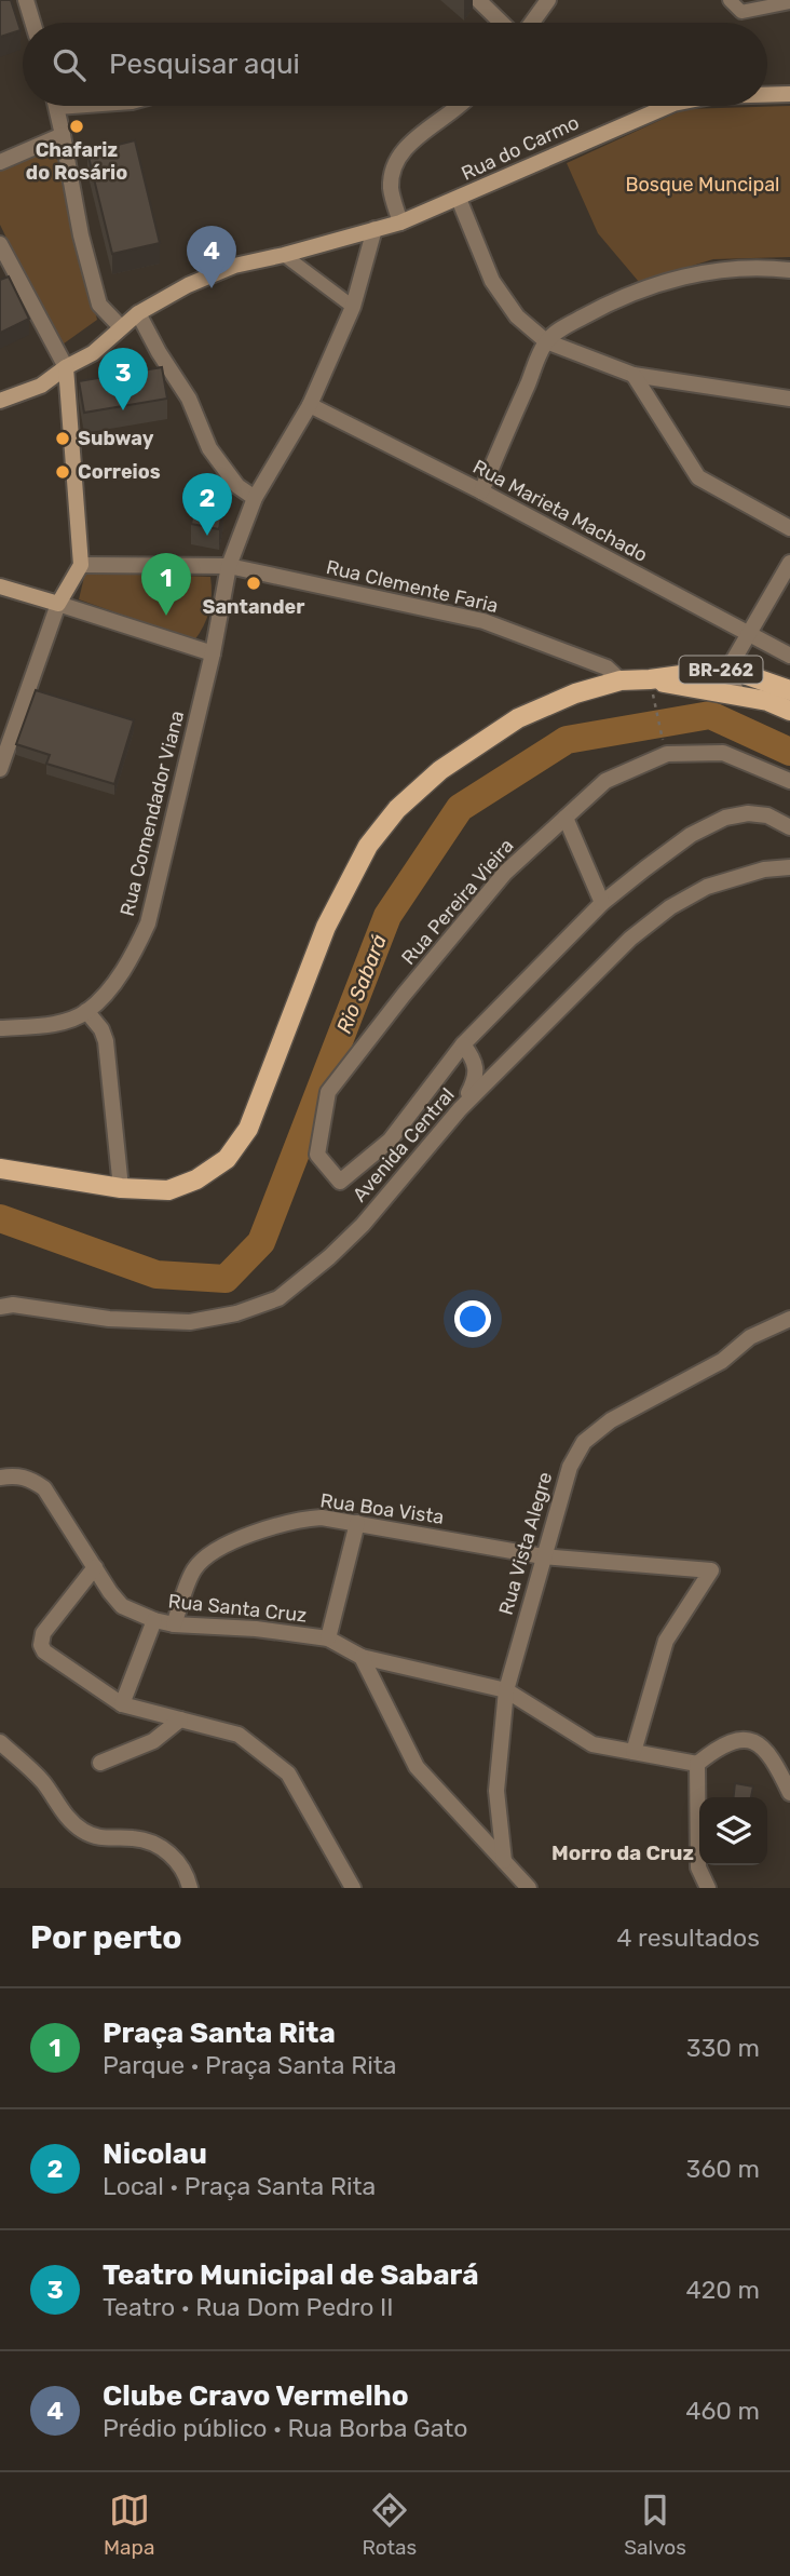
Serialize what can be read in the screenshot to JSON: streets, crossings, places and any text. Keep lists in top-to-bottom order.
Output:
{
  "streets": {
    "main road": ["Rua do Carmo", "BR-262"],
    "street": [
      "Rua Marieta Machado",
      "Rua Clemente Faria",
      "Rua Comendador Viana",
      "Rua Pereira Vieira",
      "Avenida Central",
      "Rua Boa Vista",
      "Rua Vista Alegre",
      "Rua Santa Cruz"
    ]
  },
  "crossings": [
    ["Rua Clemente Faria", "BR-262"],
    ["Rua Clemente Faria", "Rua Comendador Viana"],
    ["Rua Boa Vista", "Rua Vista Alegre"],
    ["Rua Boa Vista", "Rua Santa Cruz"],
    ["Rua Vista Alegre", "Rua Santa Cruz"]
  ],
  "districts": ["Morro da Cruz"],
  "water": ["Rio Sabará"],
  "parks": ["Bosque Muncipal"],
  "places": [
    "Chafariz do Rosário",
    "Subway",
    "Correios",
    "Santander"
  ],
  "page": {
    "search": "Pesquisar aqui",
    "pins": [
      "4",
      "3",
      "2",
      "1"
    ],
    "heading": ["Por perto", "4 resultados"],
    "list": [
      {
        "mark": "1",
        "name": "Praça Santa Rita",
        "note": "Parque · Praça Santa Rita",
        "value": "330 m"
      },
      {
        "mark": "2",
        "name": "Nicolau",
        "note": "Local · Praça Santa Rita",
        "value": "360 m"
      },
      {
        "mark": "3",
        "name": "Teatro Municipal de Sabará",
        "note": "Teatro · Rua Dom Pedro II",
        "value": "420 m"
      },
      {
        "mark": "4",
        "name": "Clube Cravo Vermelho",
        "note": "Prédio público · Rua Borba Gato",
        "value": "460 m"
      }
    ],
    "nav": ["Mapa", "Rotas", "Salvos"]
  }
}
